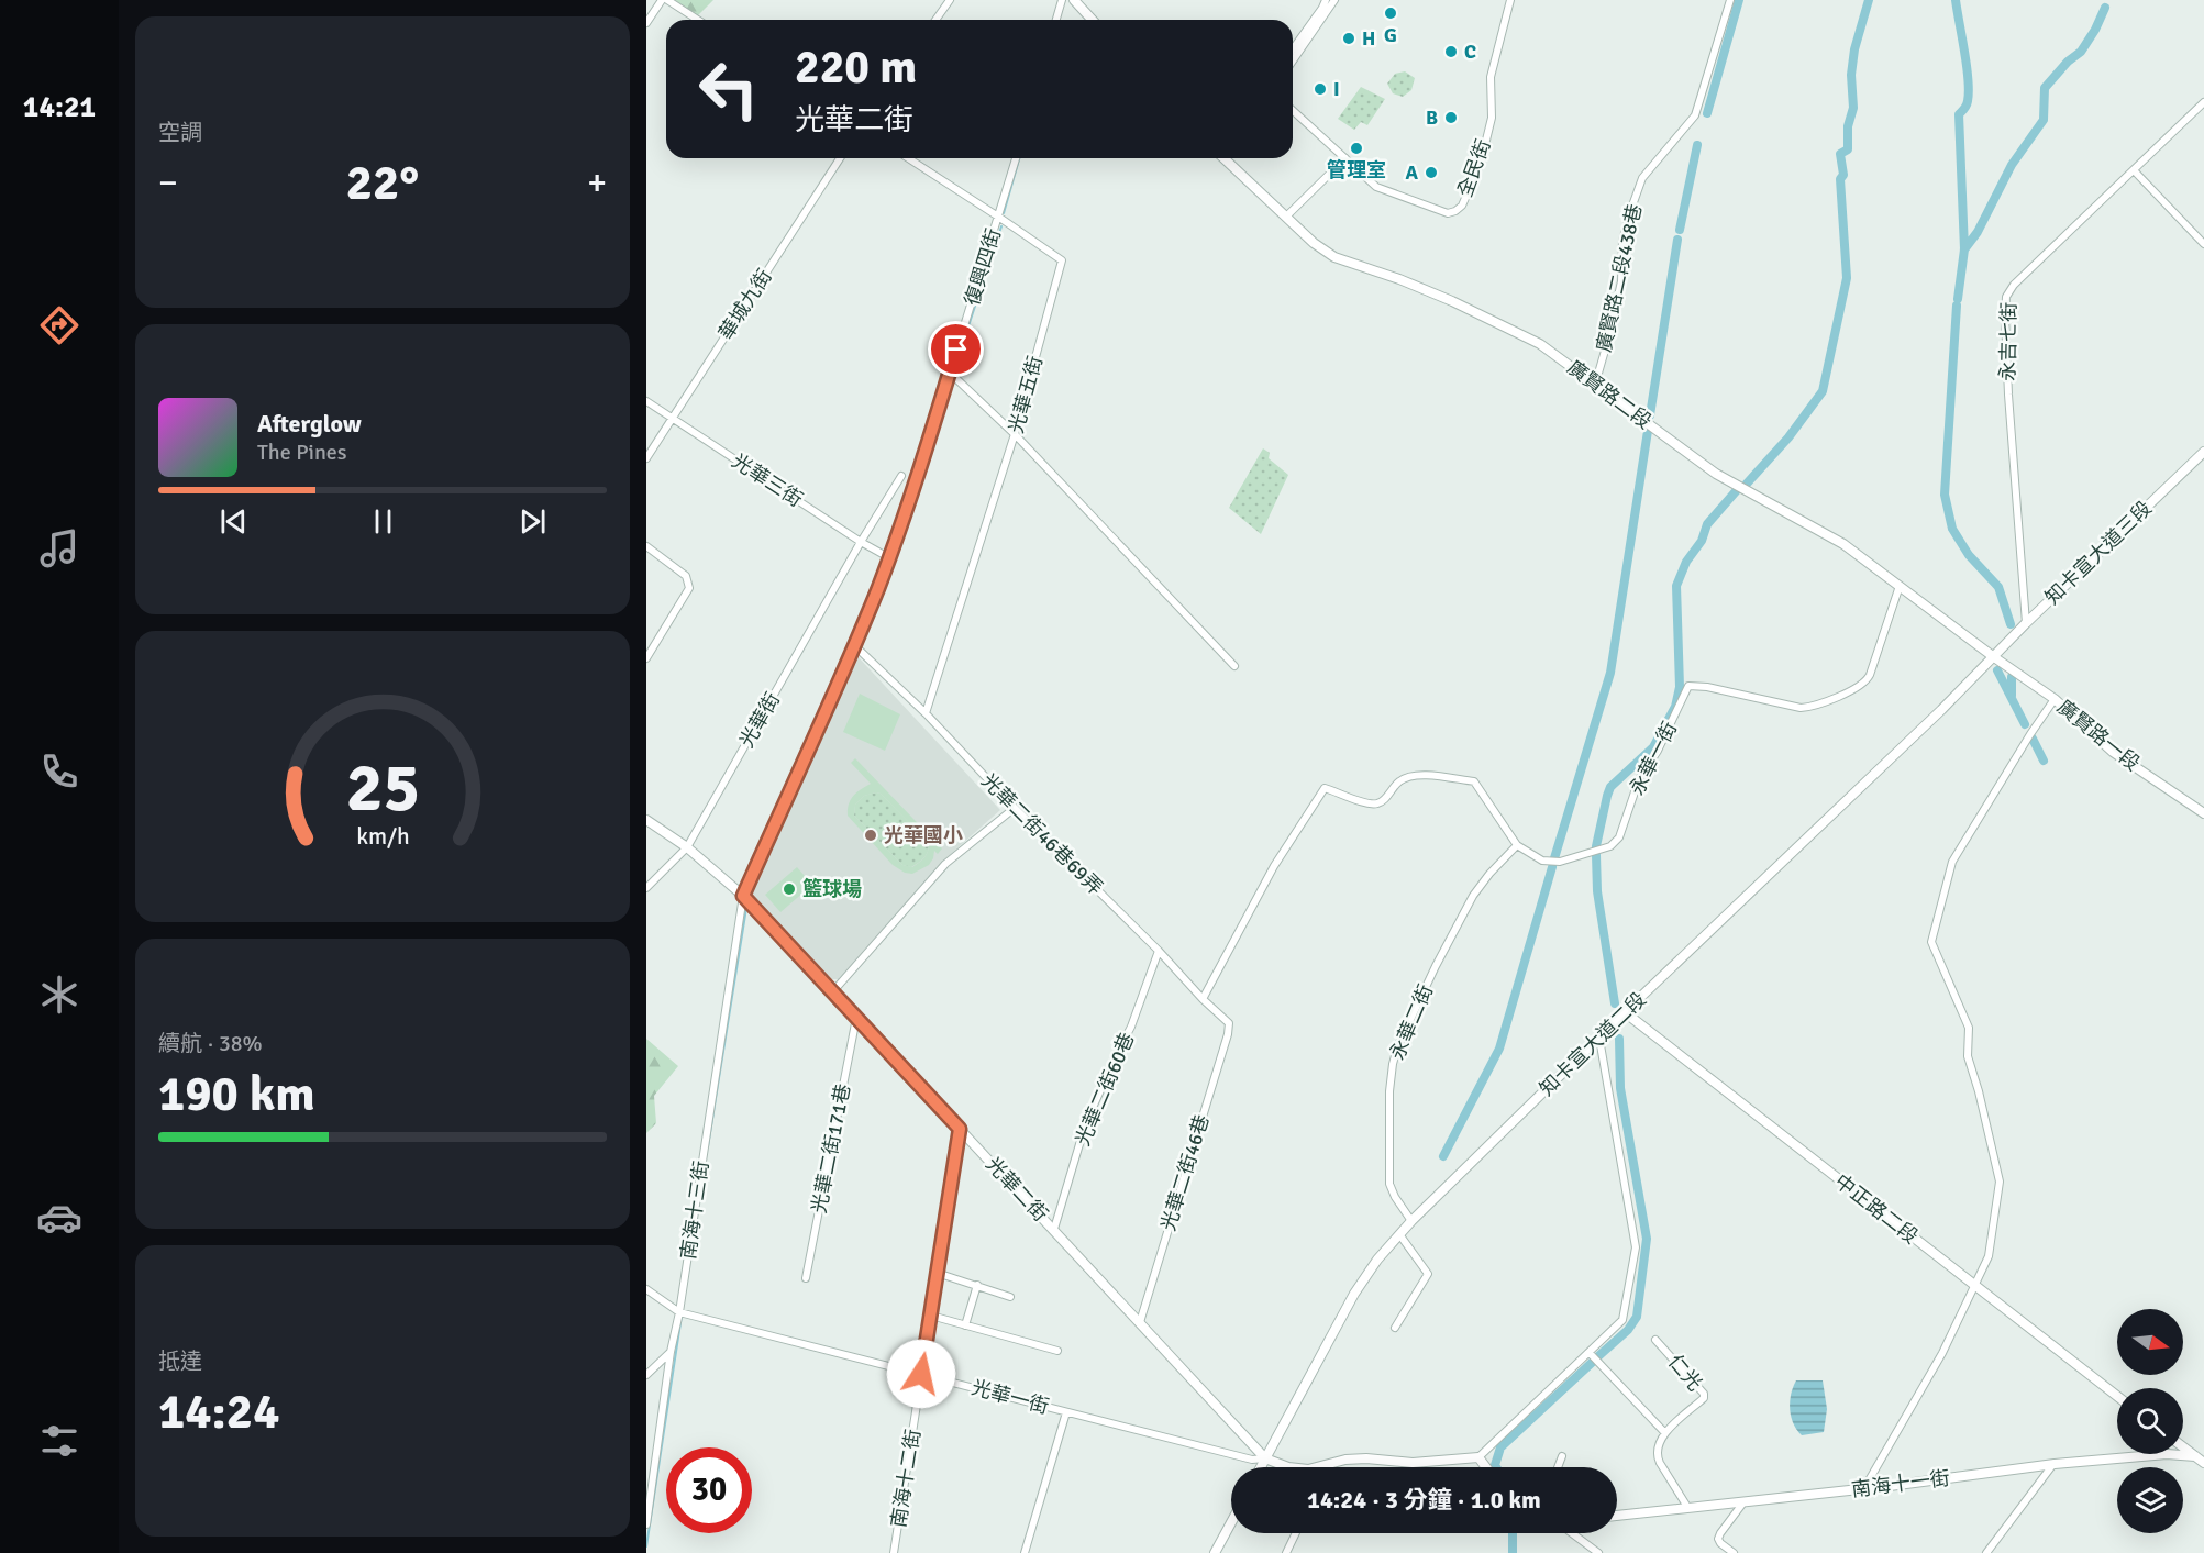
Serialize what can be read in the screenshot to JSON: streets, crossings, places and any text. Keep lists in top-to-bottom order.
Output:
{
  "streets": {
    "street": [
      "全民街",
      "復興四街",
      "廣賢路二段438巷",
      "華城九街",
      "永吉七街",
      "光華五街",
      "廣賢路二段",
      "光華三街",
      "知卡宣大道三段",
      "光華街",
      "廣賢路一段",
      "永華一街",
      "光華二街46巷69弄",
      "永華二街",
      "知卡宣大道二段",
      "光華二街60巷",
      "光華二街171巷",
      "光華二街46巷",
      "光華二街",
      "中正路二段",
      "南海十三街",
      "仁光",
      "光華一街",
      "南海十二街",
      "南海十一街"
    ]
  },
  "crossings": [
    ["復興四街", "光華五街"],
    ["復興四街", "光華三街"],
    ["復興四街", "光華二街46巷69弄"],
    ["復興四街", "光華二街"],
    ["復興四街", "南海十三街"],
    ["廣賢路二段438巷", "廣賢路二段"],
    ["華城九街", "光華三街"],
    ["永吉七街", "知卡宣大道三段"],
    ["光華五街", "光華二街46巷69弄"],
    ["廣賢路二段", "知卡宣大道三段"],
    ["廣賢路二段", "廣賢路一段"],
    ["廣賢路二段", "永華一街"],
    ["廣賢路二段", "知卡宣大道二段"],
    ["光華三街", "光華街"],
    ["知卡宣大道三段", "廣賢路一段"],
    ["知卡宣大道三段", "知卡宣大道二段"],
    ["光華街", "光華二街"],
    ["廣賢路一段", "知卡宣大道二段"],
    ["永華一街", "光華二街46巷69弄"],
    ["永華一街", "永華二街"],
    ["光華二街46巷69弄", "光華二街60巷"],
    ["光華二街46巷69弄", "光華二街46巷"],
    ["永華二街", "知卡宣大道二段"],
    ["知卡宣大道二段", "光華二街"],
    ["知卡宣大道二段", "中正路二段"],
    ["知卡宣大道二段", "光華一街"],
    ["光華二街60巷", "光華二街"],
    ["光華二街171巷", "光華二街"],
    ["光華二街46巷", "光華二街"],
    ["光華二街", "南海十三街"],
    ["光華二街", "光華一街"],
    ["光華二街", "南海十二街"],
    ["南海十三街", "光華一街"],
    ["光華一街", "南海十二街"]
  ],
  "places": [
    "G",
    "H",
    "C",
    "I",
    "B",
    "管理室",
    "A",
    "光華國小",
    "籃球場"
  ],
  "north": "right",
  "page": {
    "tabs": "14:21",
    "tile": [
      "空調",
      ["續航 · 38%", "190 km"],
      ["抵達", "14:24"]
    ],
    "turn": ["220 m", "光華二街"],
    "heat": ["−", "22°", "+"],
    "song": ["Afterglow", "The Pines"],
    "limit": "30",
    "trip": "14:24 · 3 分鐘 · 1.0 km",
    "gauge": ["25", "km/h"]
  }
}
